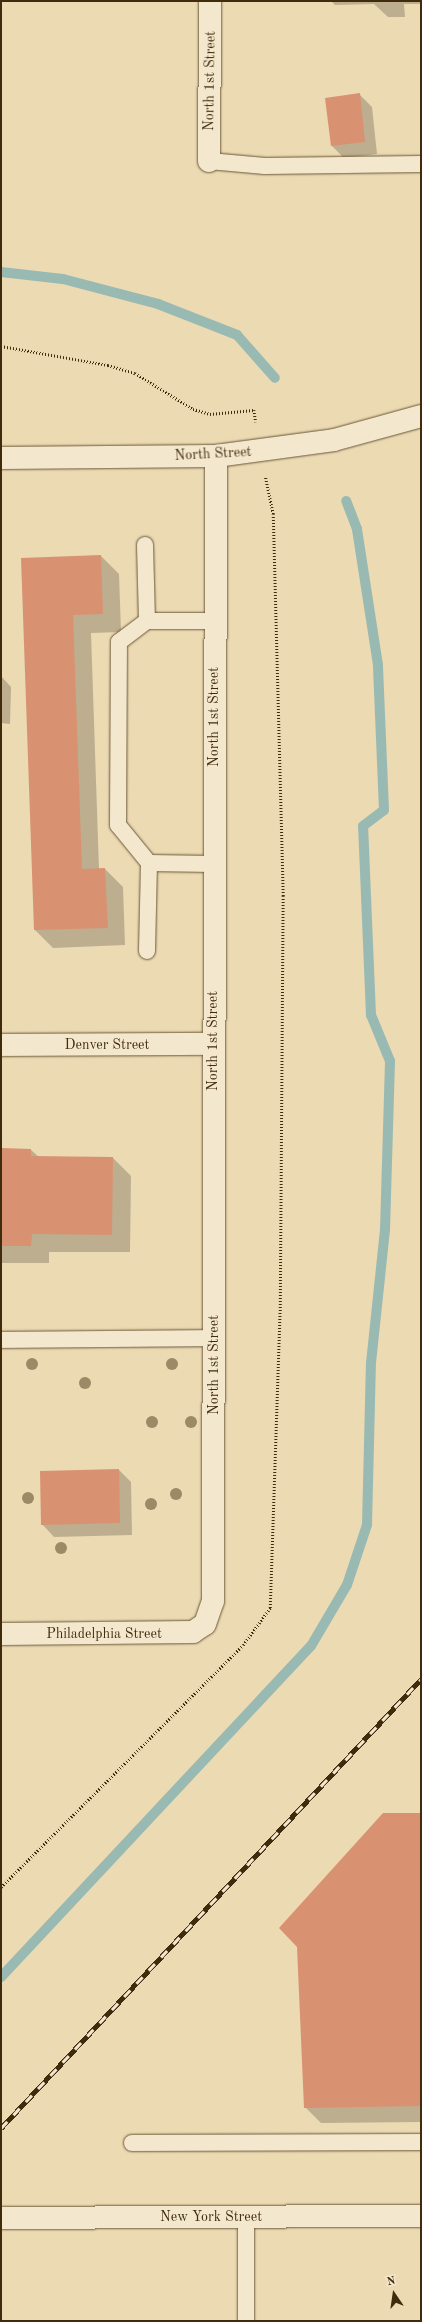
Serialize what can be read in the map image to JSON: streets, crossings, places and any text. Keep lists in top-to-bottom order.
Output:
{
  "streets": {
    "street": [
      "North 1st Street",
      "North Street",
      "Denver Street",
      "Philadelphia Street",
      "New York Street"
    ]
  },
  "crossings": [
    ["North 1st Street", "North Street"],
    ["North 1st Street", "Denver Street"],
    ["North 1st Street", "Philadelphia Street"]
  ],
  "north": "top"
}
